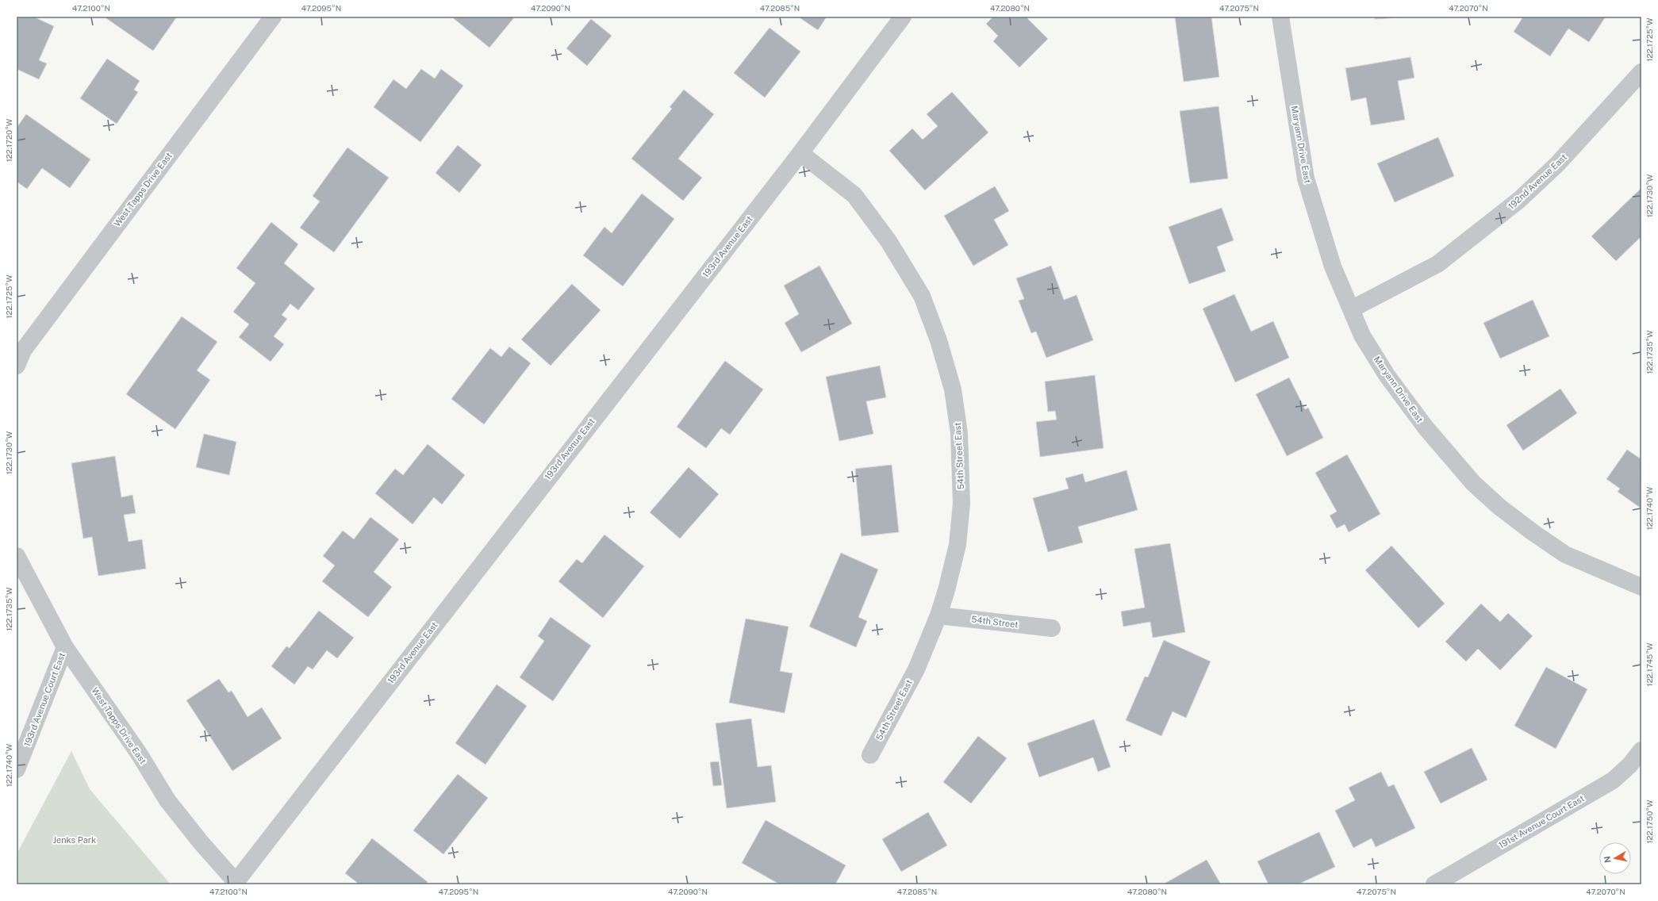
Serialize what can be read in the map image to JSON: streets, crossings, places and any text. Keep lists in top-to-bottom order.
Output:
{
  "streets": {
    "street": [
      "Maryann Drive East",
      "192nd Avenue East",
      "West Tapps Drive East",
      "193rd Avenue East",
      "54th Street East",
      "54th Street",
      "193rd Avenue Court East",
      "191st Avenue Court East"
    ]
  },
  "crossings": [
    ["Maryann Drive East", "192nd Avenue East"],
    ["West Tapps Drive East", "193rd Avenue East"],
    ["West Tapps Drive East", "193rd Avenue Court East"],
    ["193rd Avenue East", "54th Street East"],
    ["54th Street East", "54th Street"]
  ],
  "parks": ["Jenks Park"],
  "north": "left",
  "coordinates": [
    "47.2100°N",
    "47.2095°N",
    "47.2090°N",
    "47.2085°N",
    "47.2080°N",
    "47.2075°N",
    "47.2070°N",
    "122.1725°W",
    "122.1720°W",
    "122.1730°W",
    "122.1735°W",
    "122.1740°W",
    "122.1745°W",
    "122.1750°W"
  ]
}
